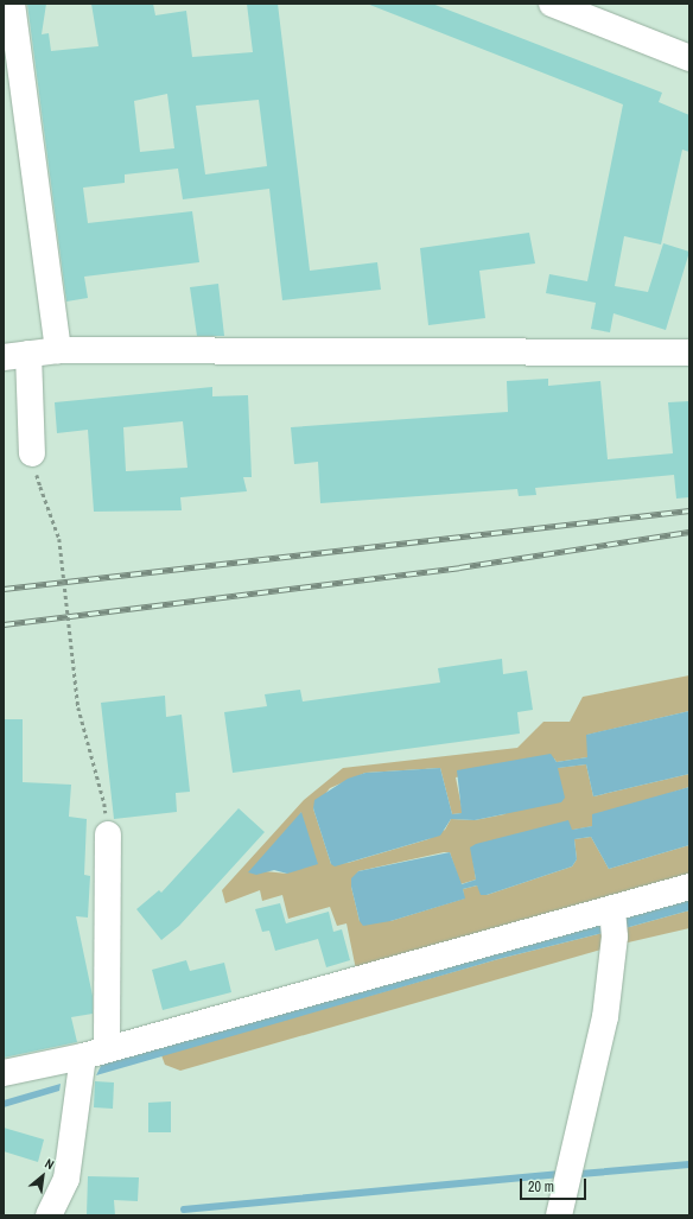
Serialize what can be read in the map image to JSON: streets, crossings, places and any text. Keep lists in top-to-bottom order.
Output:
{
  "scale_bar": "20 m",
  "north": "top right"
}
